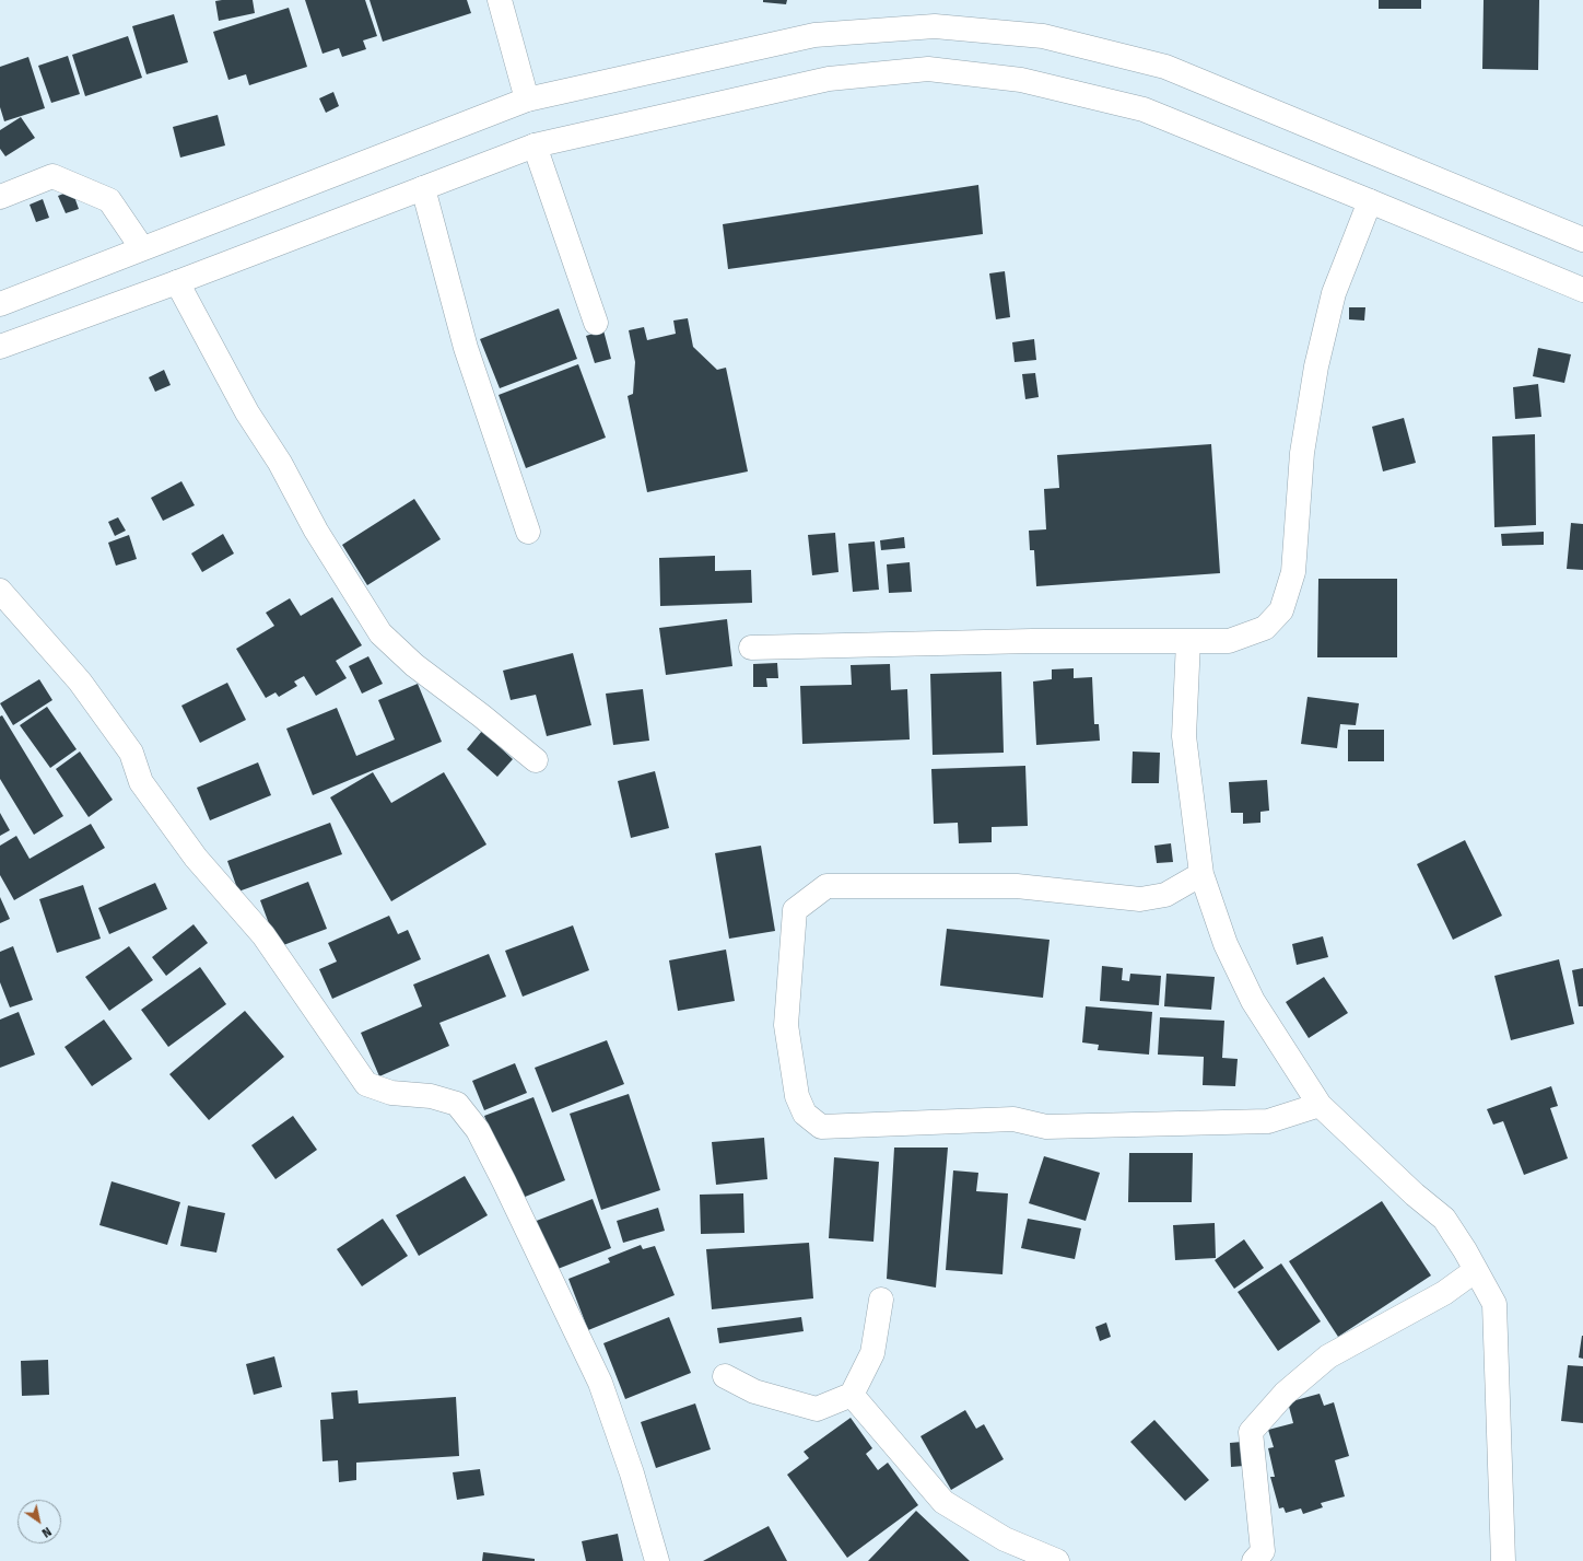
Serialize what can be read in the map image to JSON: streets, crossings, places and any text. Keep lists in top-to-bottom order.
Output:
{
  "north": "bottom right"
}
